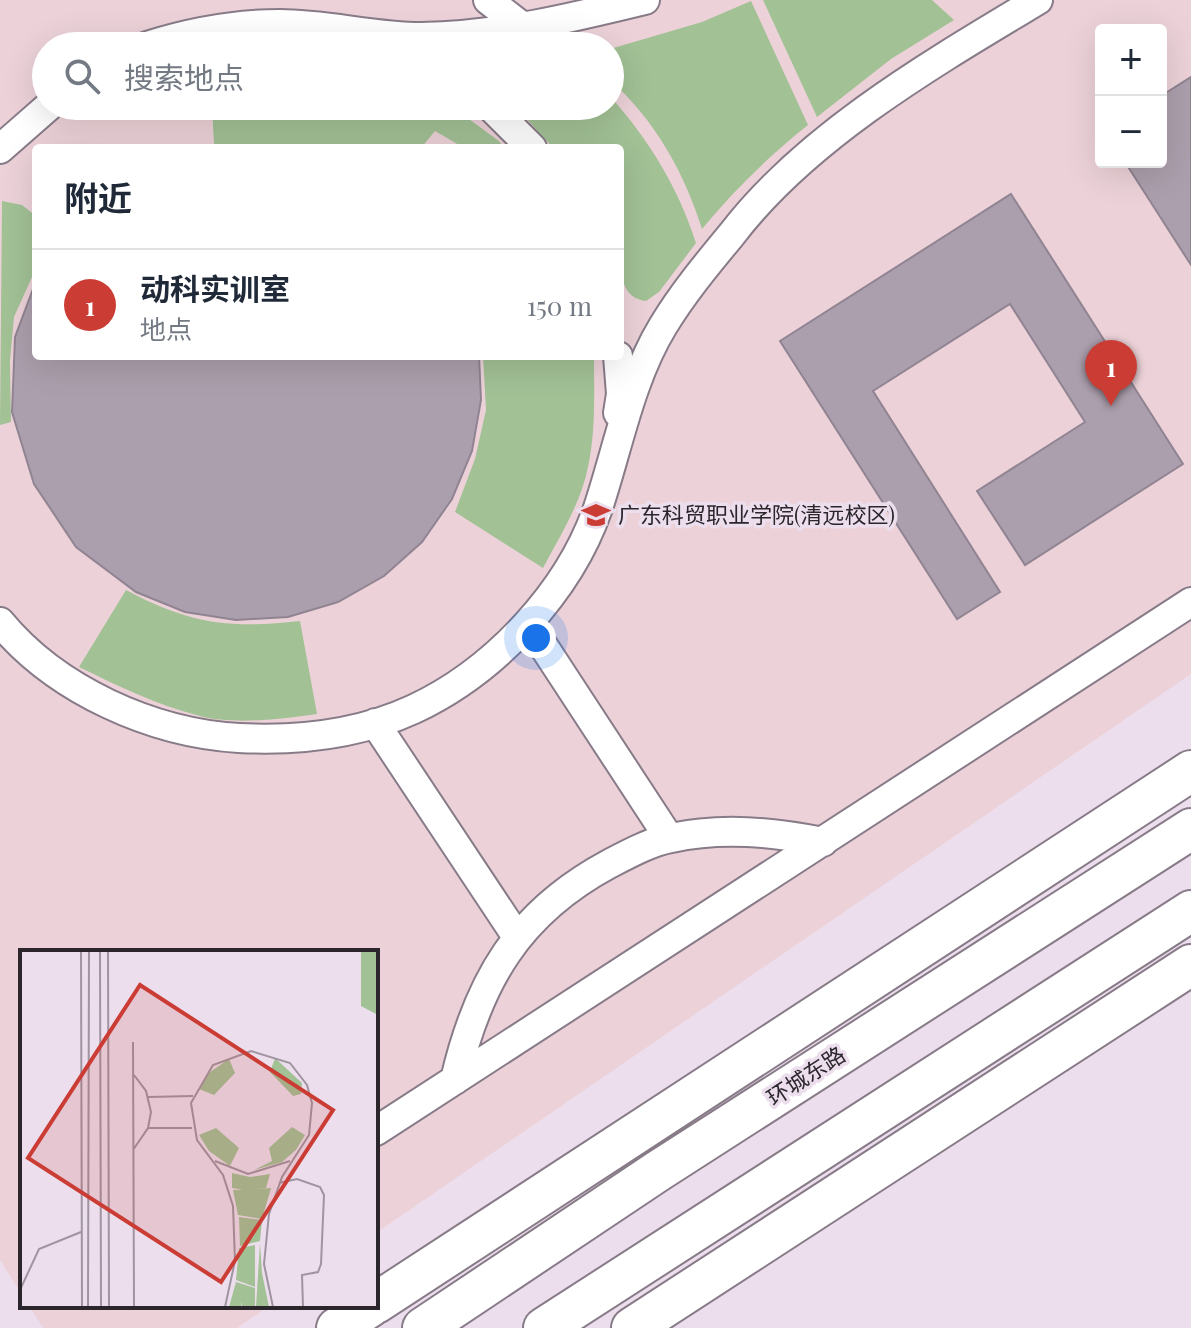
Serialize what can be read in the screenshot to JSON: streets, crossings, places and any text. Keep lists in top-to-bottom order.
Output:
{
  "streets": {
    "main road": ["环城东路"]
  },
  "places": {
    "school or university": ["广东科贸职业学院(清远校区)"]
  },
  "page": {
    "map_buttons": ["+", "−"],
    "search": "搜索地点",
    "heading": "附近",
    "list": [
      {
        "mark": "1",
        "name": "动科实训室",
        "note": "地点",
        "value": "150 m"
      }
    ],
    "pins": "1"
  }
}
